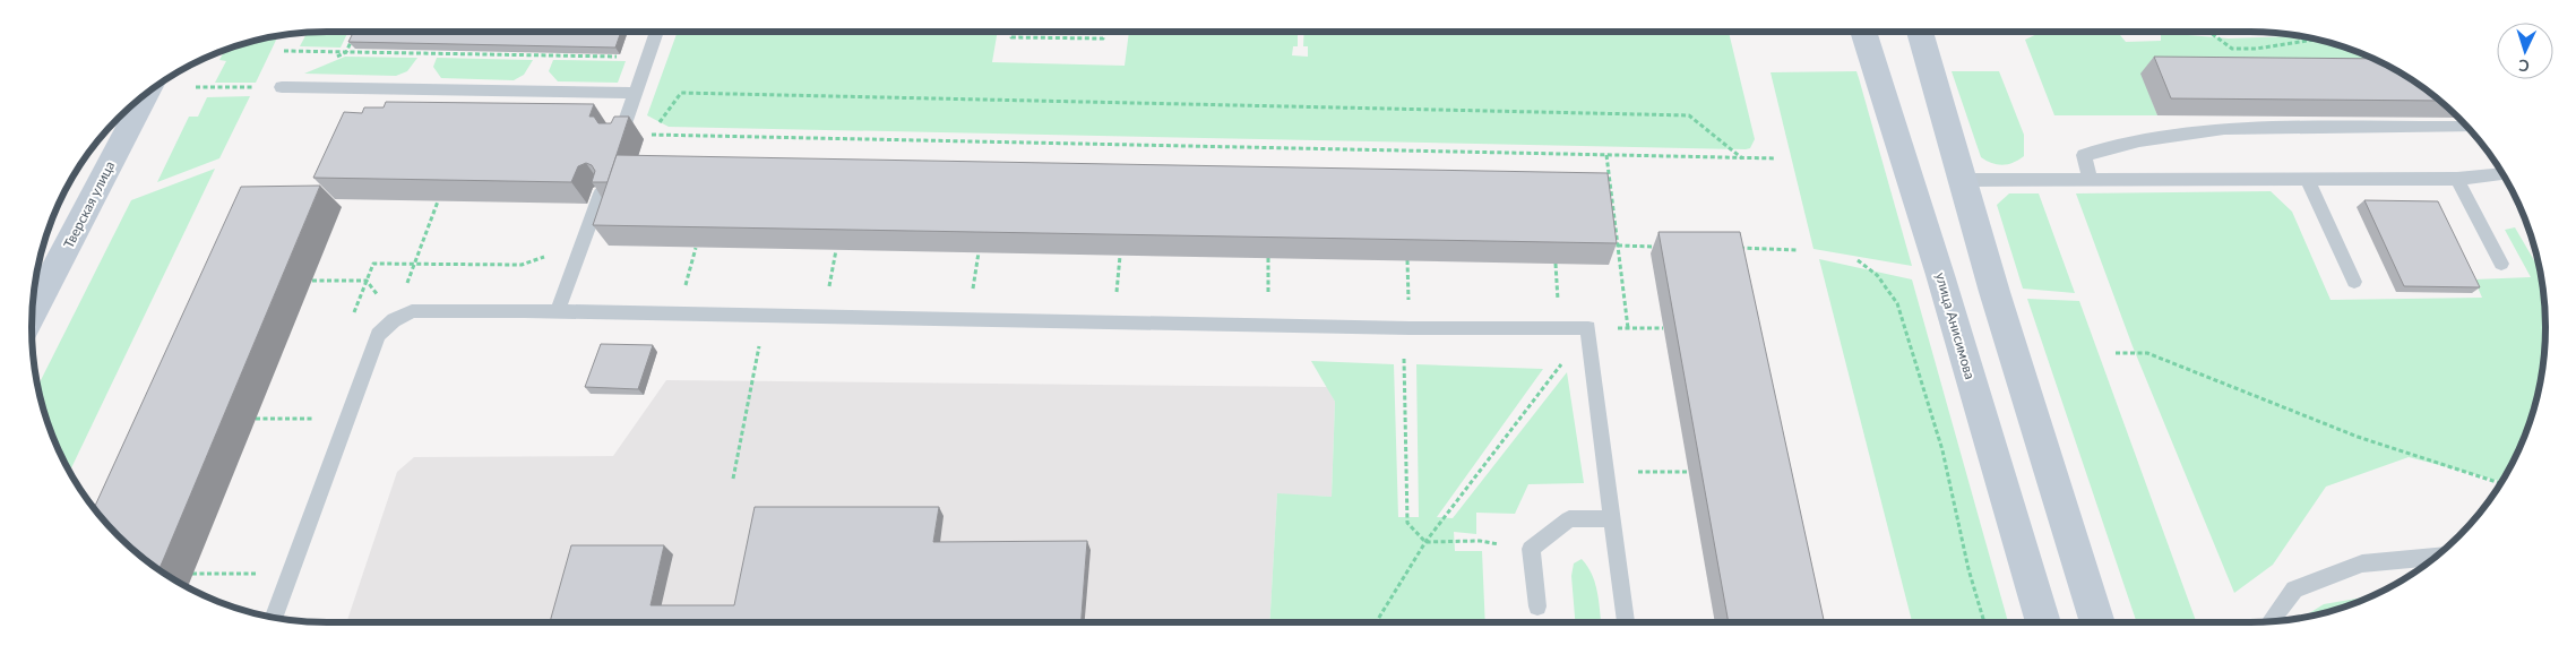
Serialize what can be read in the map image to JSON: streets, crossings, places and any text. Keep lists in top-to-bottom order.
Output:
{
  "streets": {
    "main road": ["Тверская улица", "улица Анисимова"]
  },
  "north": "bottom"
}
